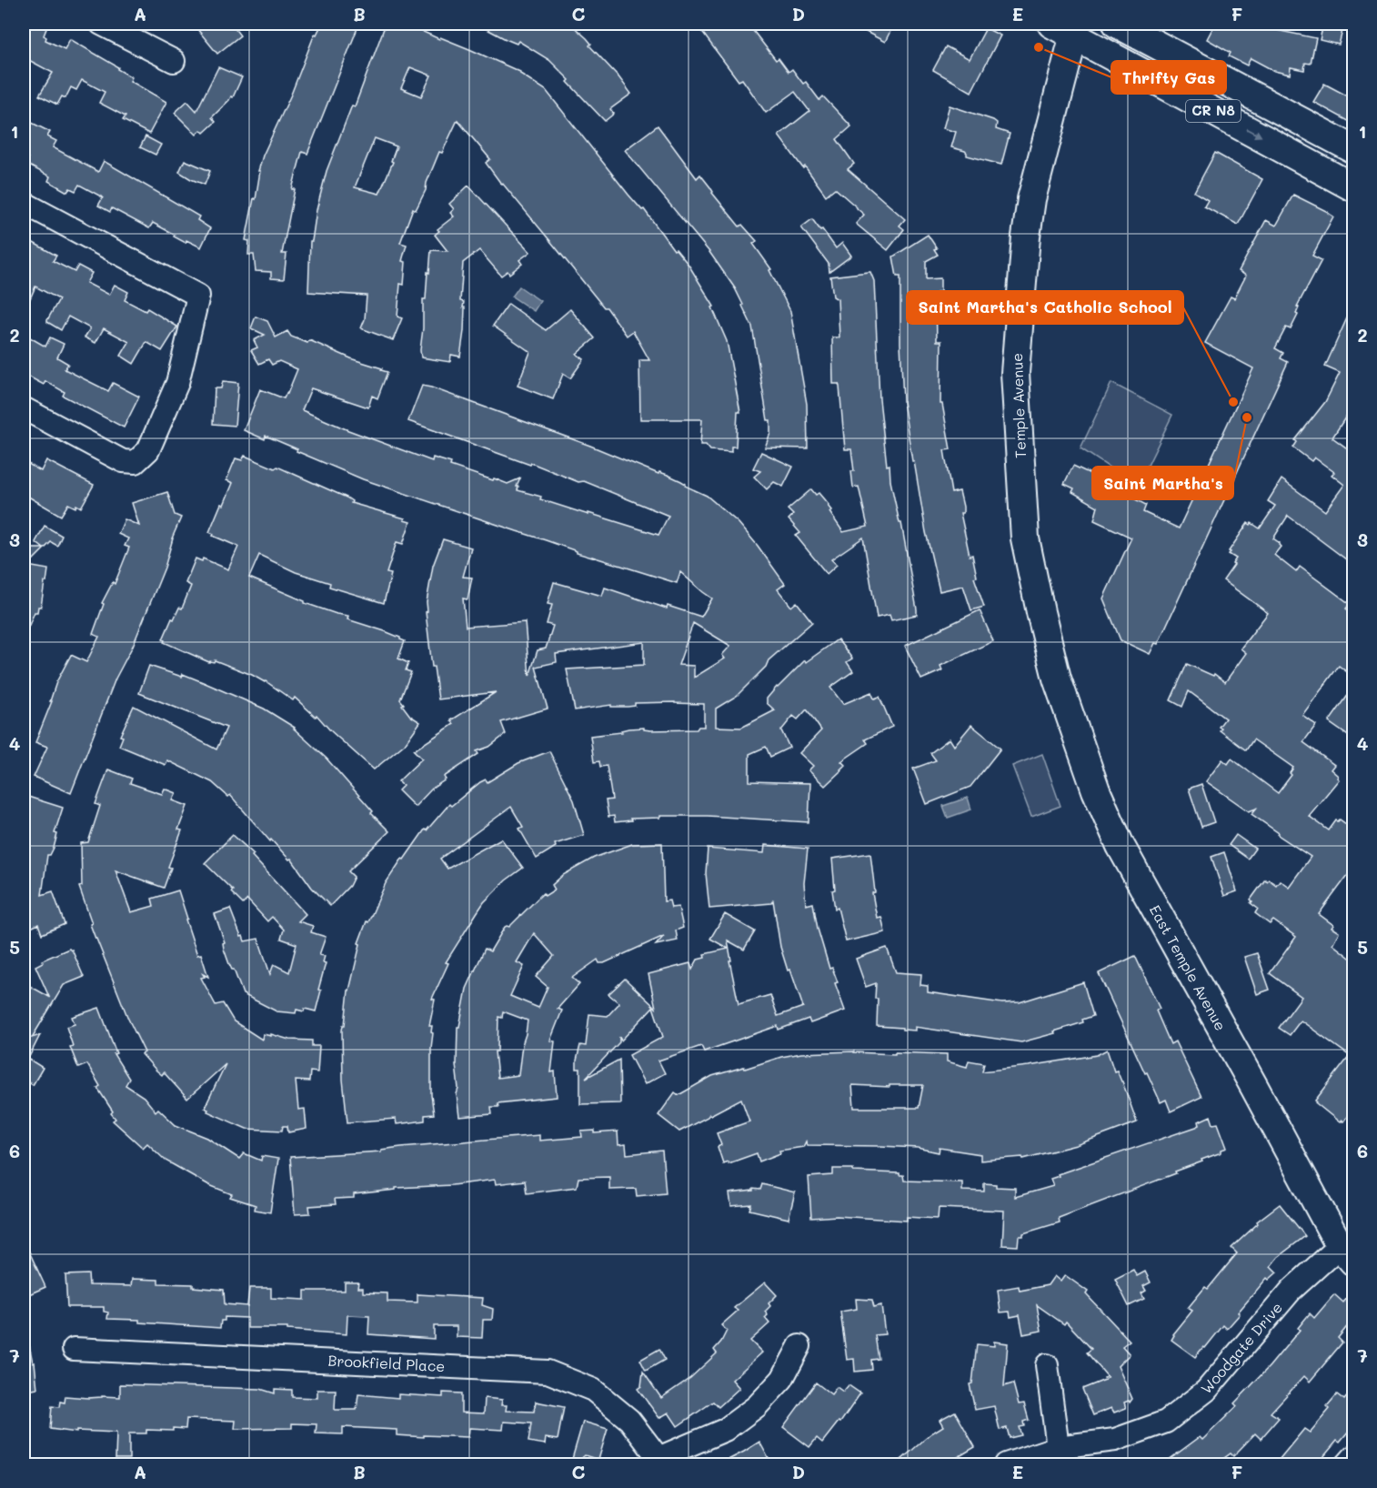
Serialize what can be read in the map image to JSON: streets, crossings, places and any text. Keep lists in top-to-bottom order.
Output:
{
  "streets": {
    "main road": ["CR N8", "Temple Avenue", "East Temple Avenue"],
    "street": ["Woodgate Drive", "Brookfield Place"]
  },
  "crossings": [
    ["CR N8", "Temple Avenue"],
    ["Temple Avenue", "East Temple Avenue"],
    ["East Temple Avenue", "Woodgate Drive"]
  ],
  "places": ["Thrifty Gas", "Saint Martha's Catholic School", "Saint Martha's"],
  "grid": {
    "columns": [
      "A",
      "B",
      "C",
      "D",
      "E",
      "F"
    ],
    "rows": [
      "1",
      "2",
      "3",
      "4",
      "5",
      "6",
      "7"
    ]
  }
}
